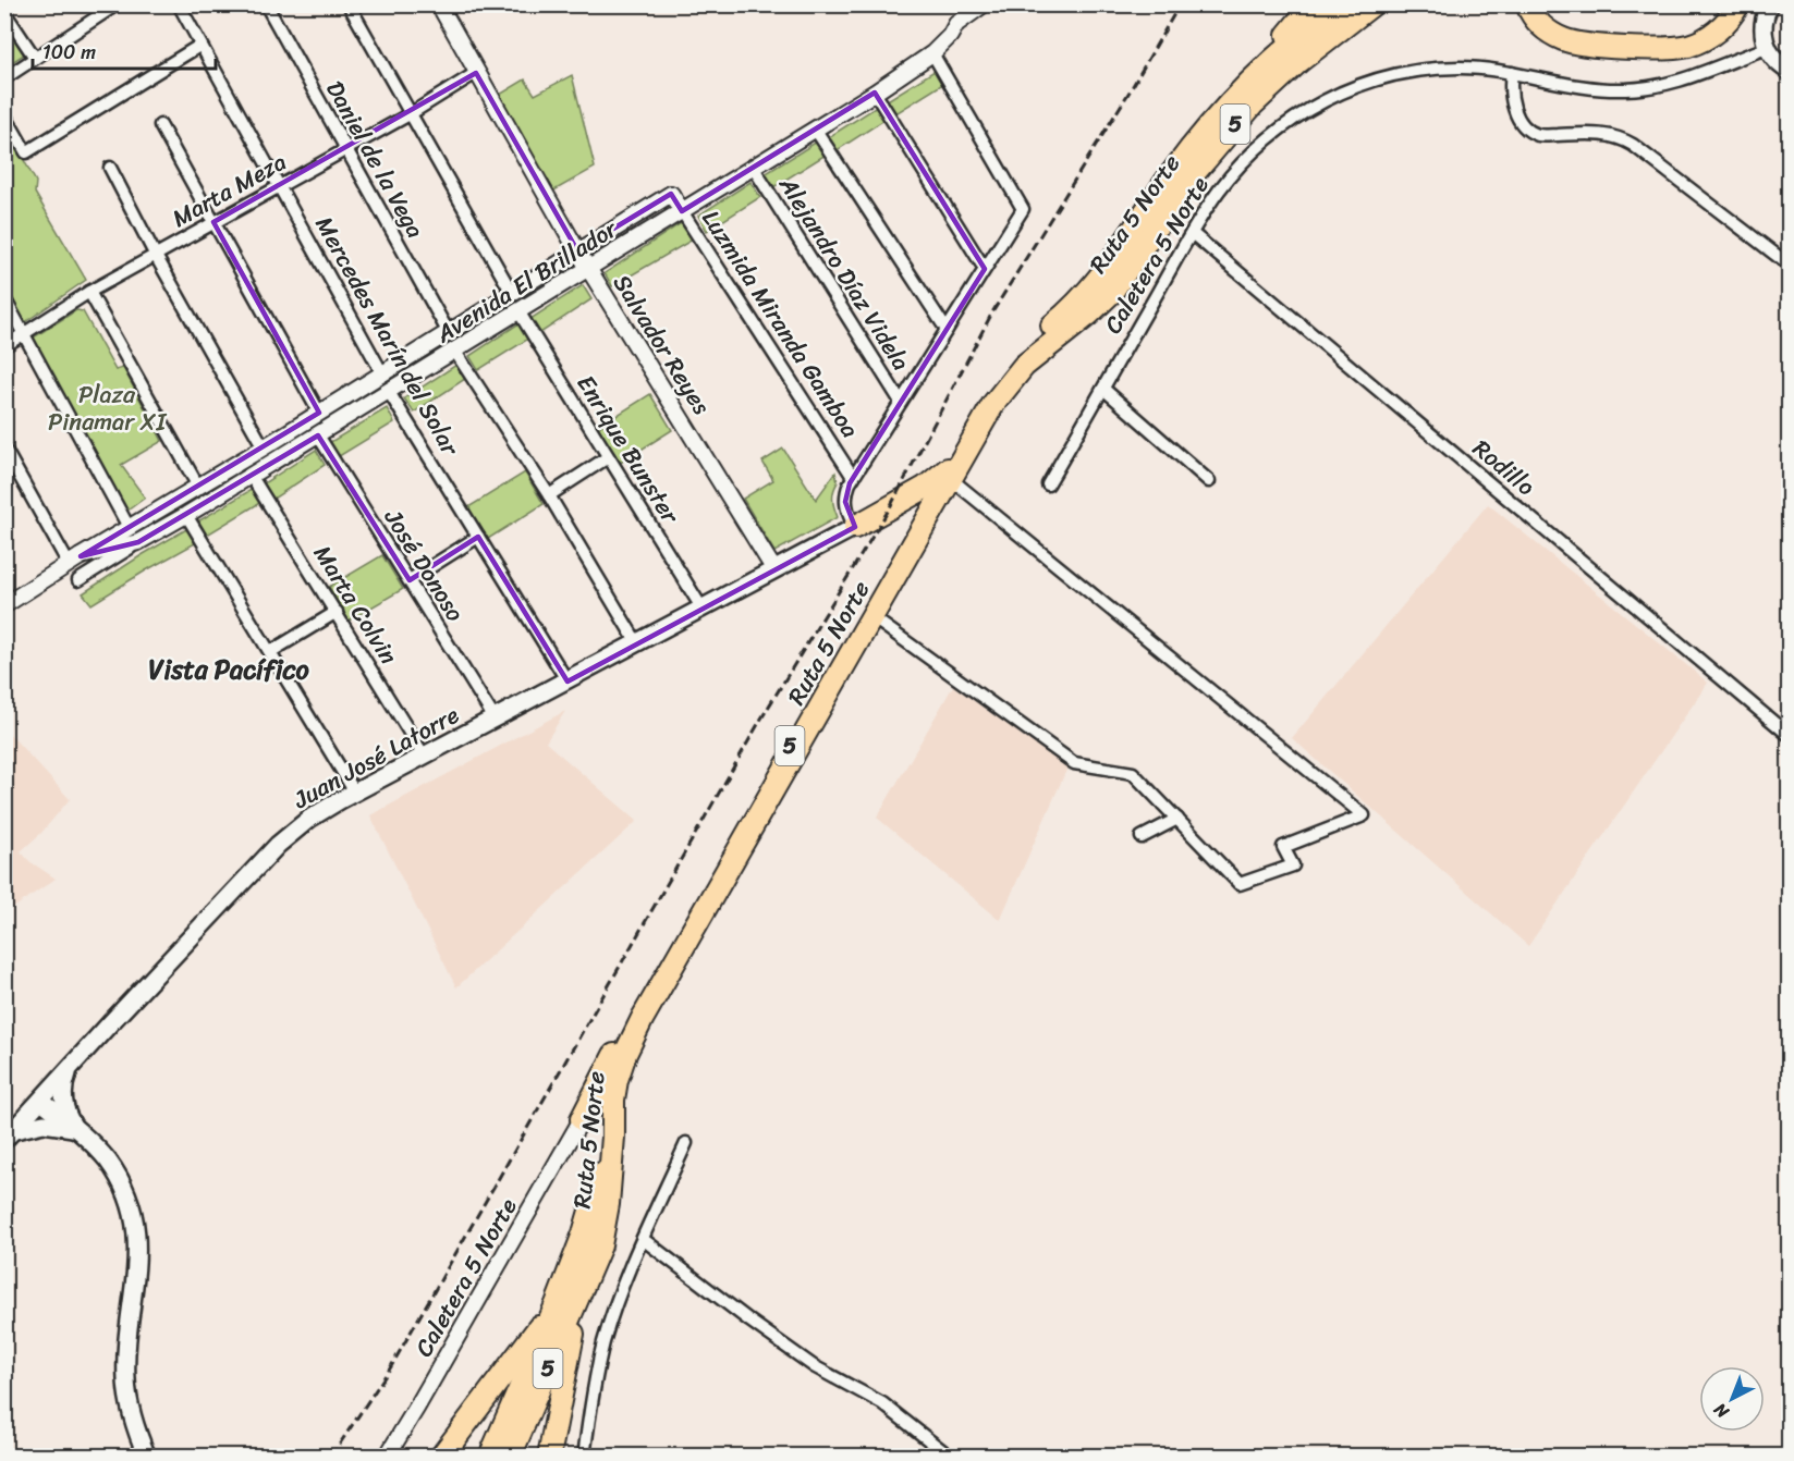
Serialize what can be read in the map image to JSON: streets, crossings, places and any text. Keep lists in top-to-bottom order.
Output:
{
  "streets": {
    "highway": ["5", "Ruta 5 Norte"],
    "main road": ["Juan José Latorre"],
    "street": [
      "Daniel de la Vega",
      "Marta Meza",
      "Caletera 5 Norte",
      "Alejandro Díaz Videla",
      "Avenida El Brillador",
      "Luzmida Miranda Gamboa",
      "Mercedes Marín del Solar",
      "Salvador Reyes",
      "Enrique Bunster",
      "Rodillo",
      "José Donoso",
      "Marta Colvin"
    ]
  },
  "crossings": [
    ["Daniel de la Vega", "Marta Meza"],
    ["Daniel de la Vega", "Avenida El Brillador"],
    ["Marta Meza", "Mercedes Marín del Solar"],
    ["Marta Meza", "Salvador Reyes"],
    ["Caletera 5 Norte", "Rodillo"],
    ["Alejandro Díaz Videla", "Avenida El Brillador"],
    ["Avenida El Brillador", "Luzmida Miranda Gamboa"],
    ["Avenida El Brillador", "Mercedes Marín del Solar"],
    ["Avenida El Brillador", "Salvador Reyes"],
    ["Avenida El Brillador", "Enrique Bunster"],
    ["Avenida El Brillador", "José Donoso"],
    ["Avenida El Brillador", "Marta Colvin"],
    ["Mercedes Marín del Solar", "Juan José Latorre"],
    ["Salvador Reyes", "Juan José Latorre"],
    ["Enrique Bunster", "Juan José Latorre"],
    ["José Donoso", "Juan José Latorre"],
    ["Marta Colvin", "Juan José Latorre"]
  ],
  "districts": ["Vista Pacífico"],
  "parks": ["Plaza Pinamar XI"],
  "scale_bar": "100 m",
  "north": "bottom left"
}
